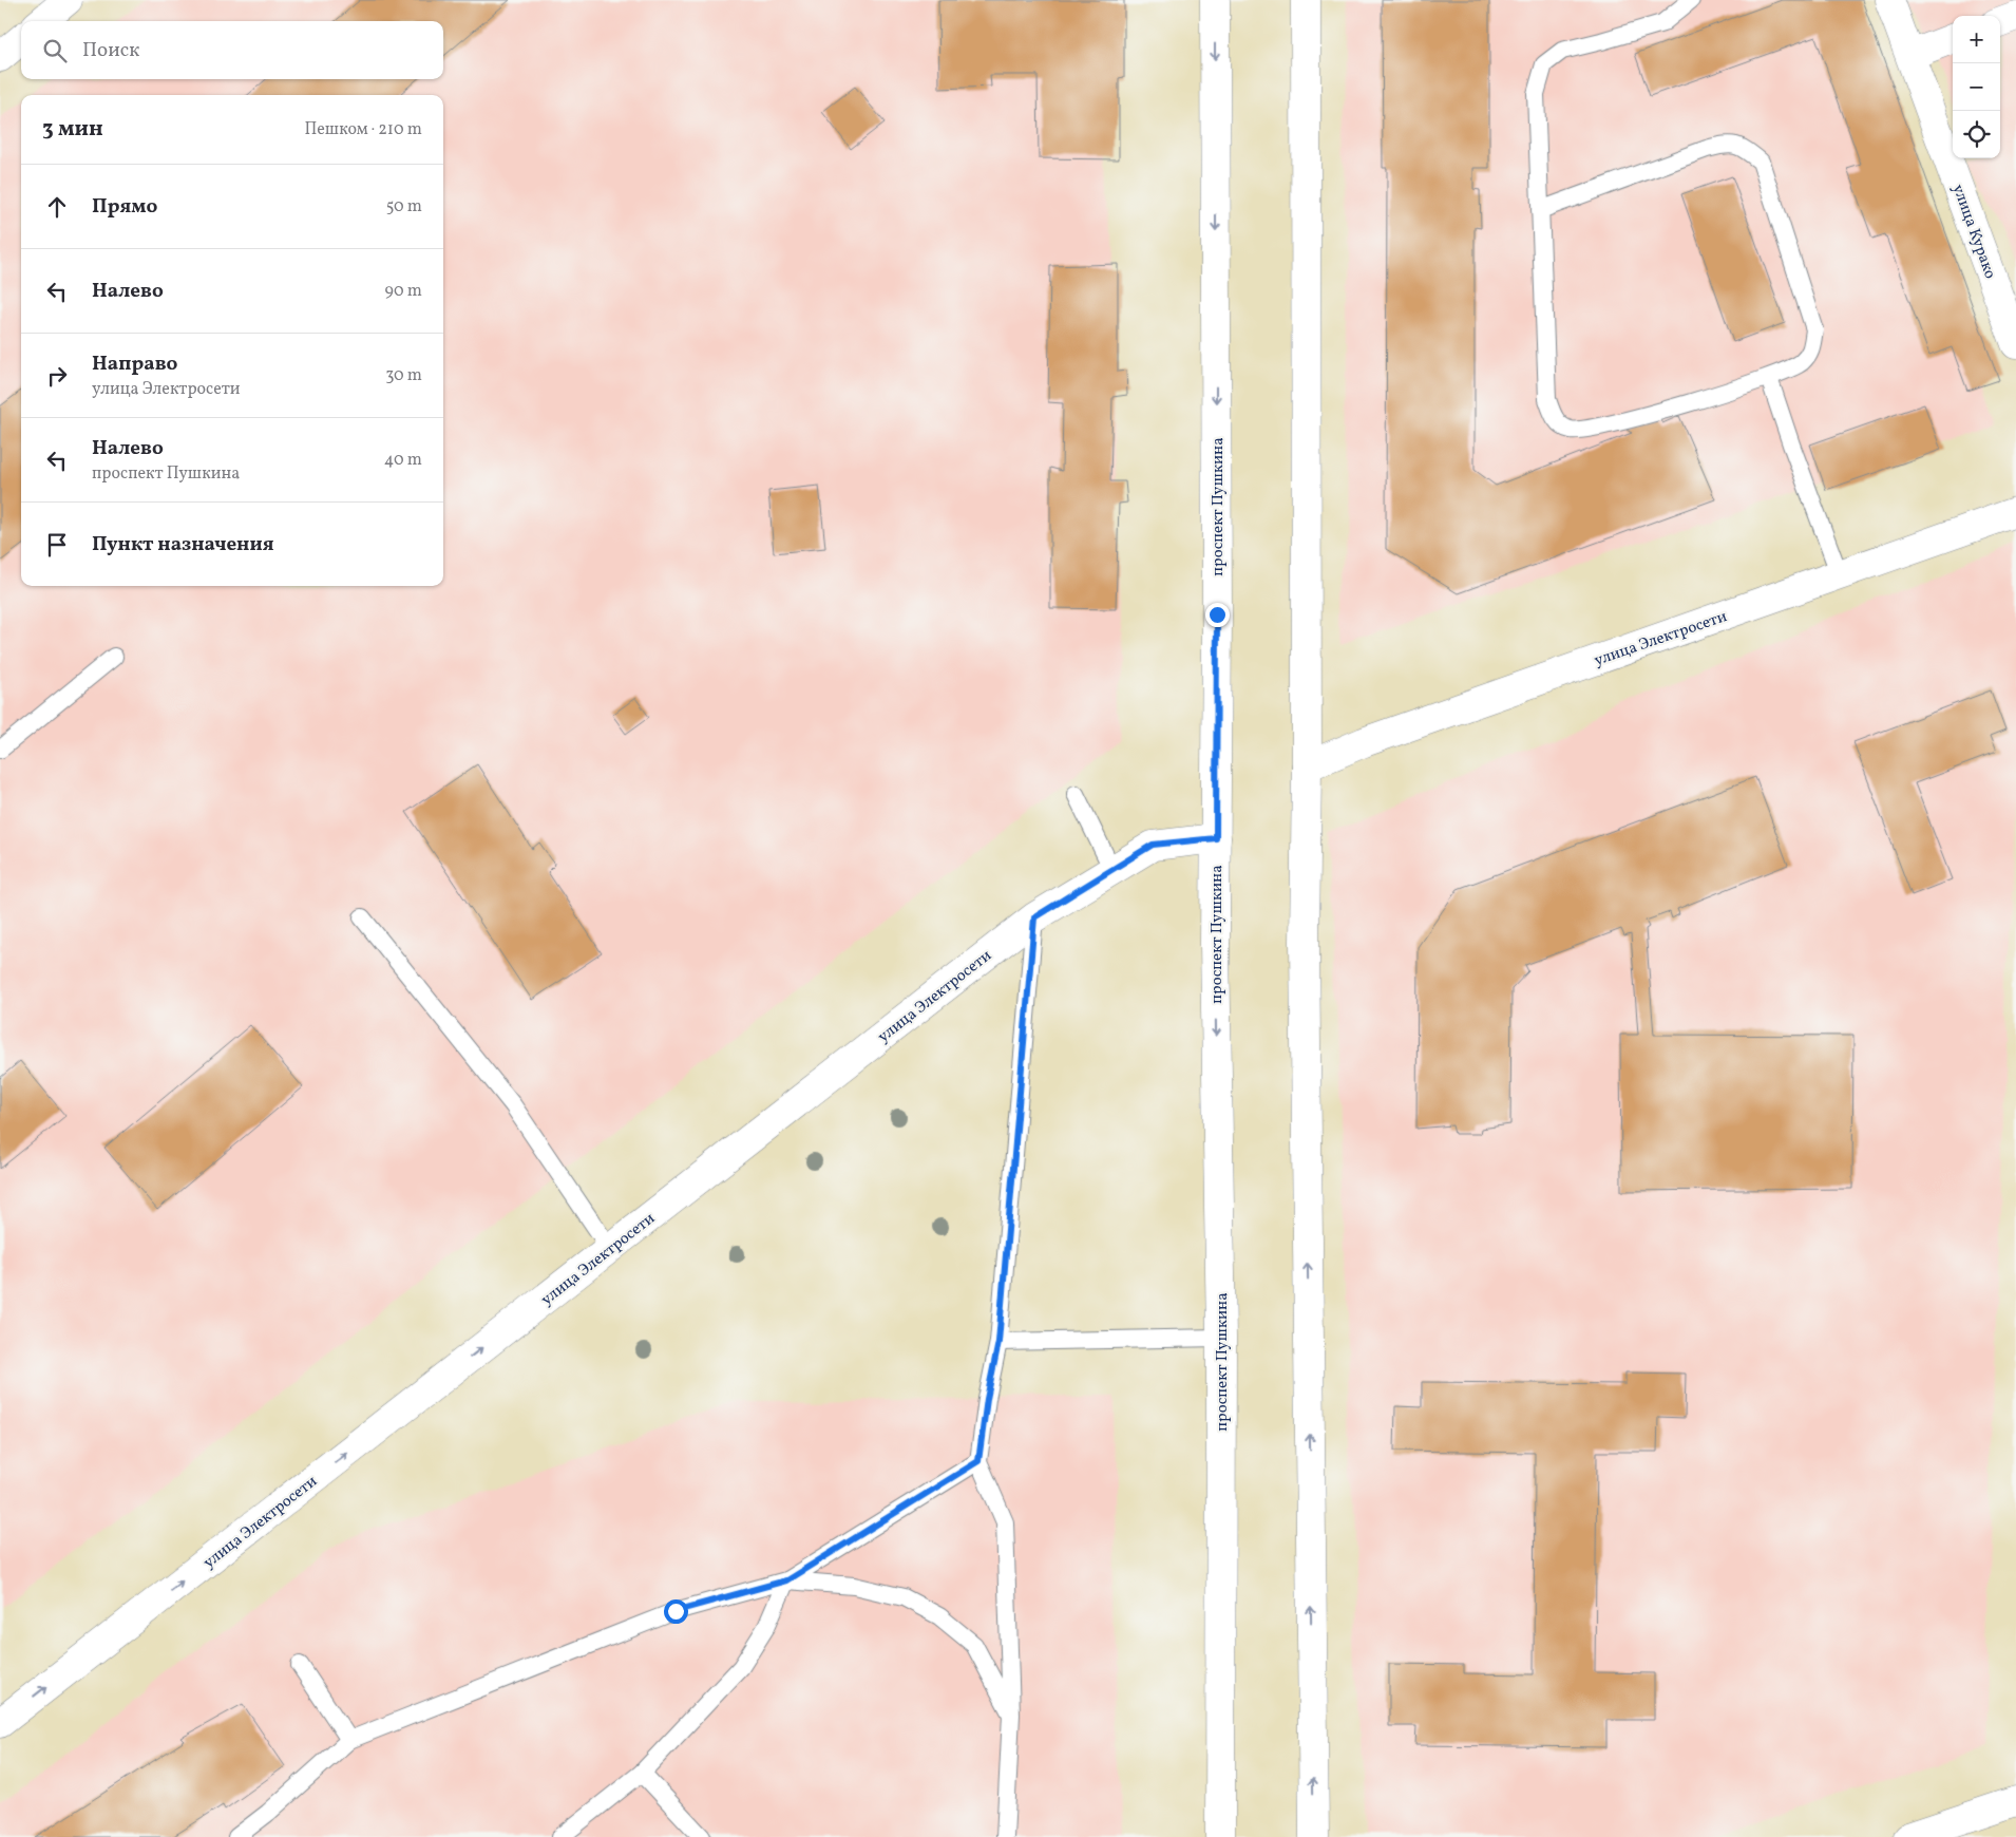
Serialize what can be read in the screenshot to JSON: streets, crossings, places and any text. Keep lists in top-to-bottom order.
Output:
{
  "streets": {
    "main road": ["улица Курако", "проспект Пушкина", "улица Электросети"]
  },
  "crossings": [
    ["проспект Пушкина", "улица Электросети"]
  ],
  "page": {
    "map_buttons": ["+", "−"],
    "search": "Поиск",
    "heading": ["3 мин", "Пешком · 210 m"],
    "list": [
      ["Прямо", "50 m"],
      ["Налево", "90 m"],
      ["Направо", "улица Электросети", "30 m"],
      ["Налево", "проспект Пушкина", "40 m"],
      "Пункт назначения"
    ]
  }
}
